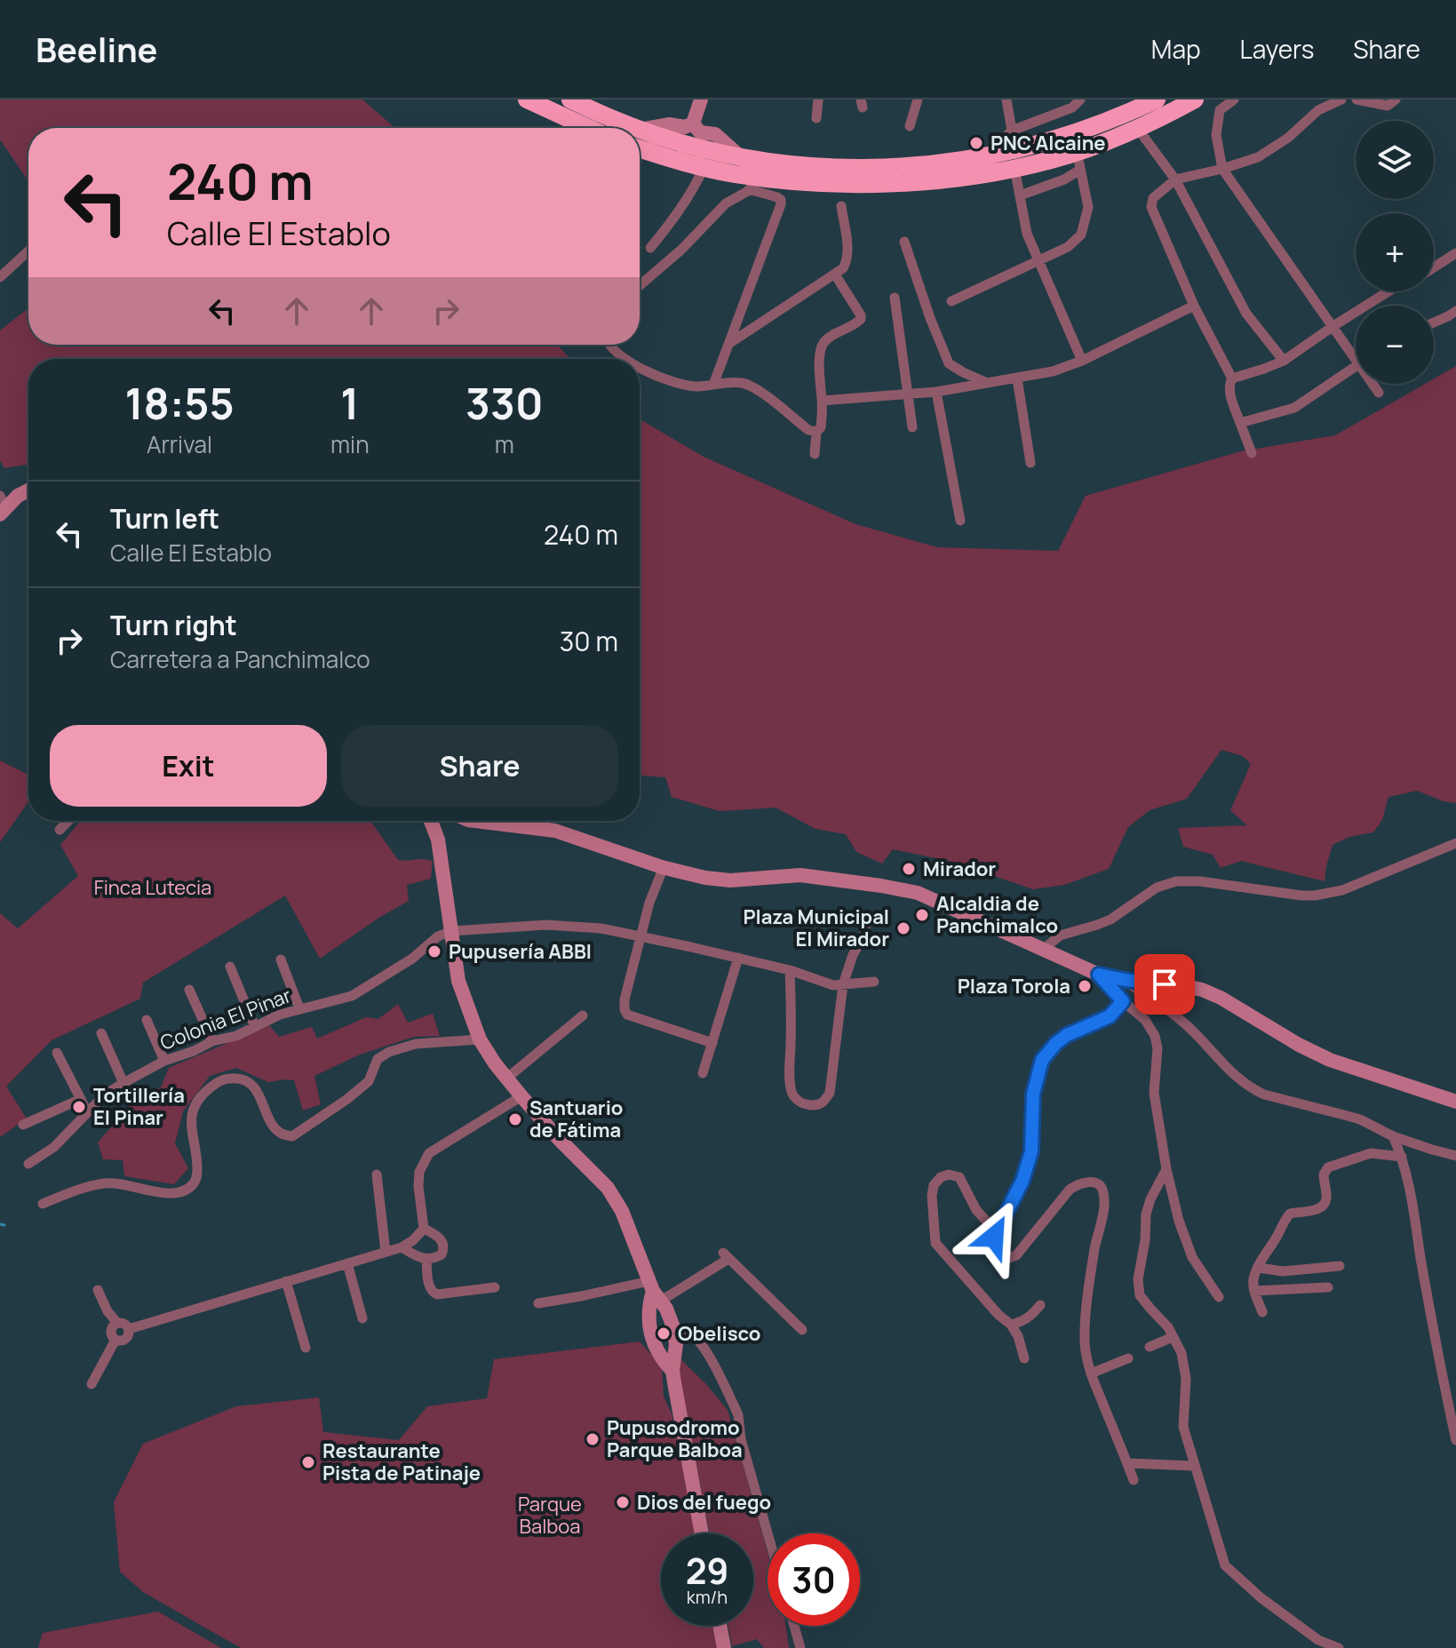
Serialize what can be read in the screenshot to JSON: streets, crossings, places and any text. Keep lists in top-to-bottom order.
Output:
{
  "streets": {
    "street": ["Colonia El Pinar"]
  },
  "parks": ["Finca Lutecia", "Parque Balboa"],
  "places": [
    "PNC Alcaine",
    "Mirador",
    "Alcaldia de Panchimalco",
    "Plaza Municipal El Mirador",
    "Pupusería ABBI",
    "Plaza Torola",
    "Tortillería El Pinar",
    "Santuario de Fátima",
    "Obelisco",
    "Pupusodromo Parque Balboa",
    "Restaurante Pista de Patinaje",
    "Dios del fuego"
  ],
  "page": {
    "header": "Beeline",
    "nav": ["Map", "Layers", "Share"],
    "map_buttons": ["+", "−"],
    "turn": ["240 m", "Calle El Establo"],
    "eta": [
      "18:55",
      "Arrival",
      "1",
      "min",
      "330",
      "m"
    ],
    "list": [
      {
        "name": "Turn left",
        "note": "Calle El Establo",
        "value": "240 m"
      },
      {
        "name": "Turn right",
        "note": "Carretera a Panchimalco",
        "value": "30 m"
      }
    ],
    "buttons": ["Exit", "Share"],
    "speed": "29 km/h",
    "limit": "30"
  }
}
